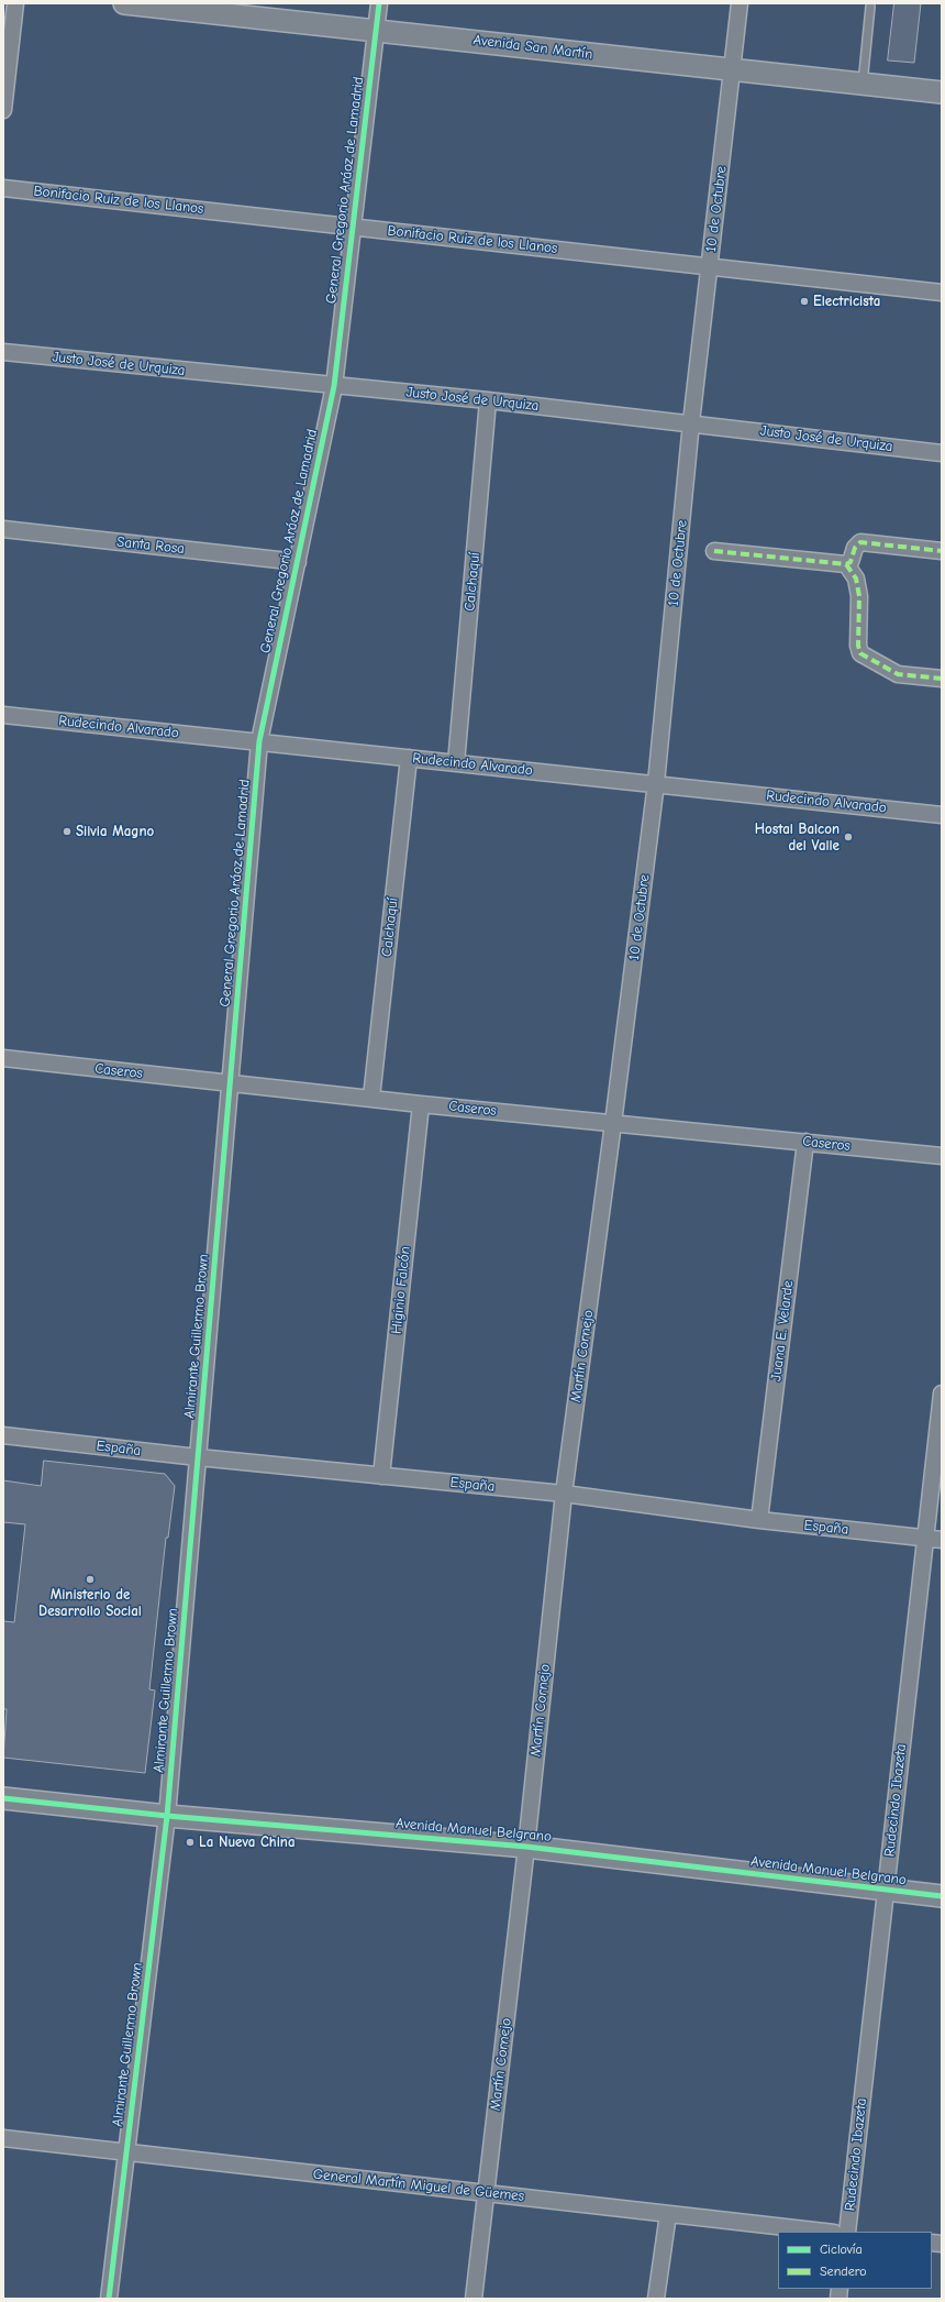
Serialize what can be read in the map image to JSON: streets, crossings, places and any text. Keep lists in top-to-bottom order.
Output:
{
  "streets": {
    "main road": ["Avenida San Martín", "Avenida Manuel Belgrano"],
    "street": [
      "General Gregorio Aráoz de Lamadrid",
      "Bonifacio Ruiz de los Llanos",
      "10 de Octubre",
      "Justo José de Urquiza",
      "Santa Rosa",
      "Calchaquí",
      "Rudecindo Alvarado",
      "Caseros",
      "Higinio Falcón",
      "Juana E. Velarde",
      "Almirante Guillermo Brown",
      "Martín Cornejo",
      "España",
      "Rudecindo Ibazeta",
      "General Martín Miguel de Güemes"
    ]
  },
  "crossings": [
    ["Avenida San Martín", "General Gregorio Aráoz de Lamadrid"],
    ["Avenida San Martín", "10 de Octubre"],
    ["General Gregorio Aráoz de Lamadrid", "Bonifacio Ruiz de los Llanos"],
    ["General Gregorio Aráoz de Lamadrid", "Justo José de Urquiza"],
    ["General Gregorio Aráoz de Lamadrid", "Santa Rosa"],
    ["General Gregorio Aráoz de Lamadrid", "Rudecindo Alvarado"],
    ["General Gregorio Aráoz de Lamadrid", "Caseros"],
    ["General Gregorio Aráoz de Lamadrid", "Almirante Guillermo Brown"],
    ["Bonifacio Ruiz de los Llanos", "10 de Octubre"],
    ["10 de Octubre", "Justo José de Urquiza"],
    ["10 de Octubre", "Rudecindo Alvarado"],
    ["10 de Octubre", "Caseros"],
    ["10 de Octubre", "Martín Cornejo"],
    ["Justo José de Urquiza", "Calchaquí"],
    ["Calchaquí", "Rudecindo Alvarado"],
    ["Calchaquí", "Caseros"],
    ["Caseros", "Higinio Falcón"],
    ["Caseros", "Juana E. Velarde"],
    ["Caseros", "Almirante Guillermo Brown"],
    ["Caseros", "Martín Cornejo"],
    ["Higinio Falcón", "España"],
    ["Juana E. Velarde", "España"],
    ["Almirante Guillermo Brown", "España"],
    ["Almirante Guillermo Brown", "Avenida Manuel Belgrano"],
    ["Almirante Guillermo Brown", "General Martín Miguel de Güemes"],
    ["Martín Cornejo", "España"],
    ["Martín Cornejo", "Avenida Manuel Belgrano"],
    ["Martín Cornejo", "General Martín Miguel de Güemes"],
    ["España", "Rudecindo Ibazeta"],
    ["Rudecindo Ibazeta", "Avenida Manuel Belgrano"]
  ],
  "places": [
    "Electricista",
    "Silvia Magno",
    "Hostal Balcon del Valle",
    "Ministerio de Desarrollo Social",
    "La Nueva China"
  ],
  "legend": ["Ciclovía", "Sendero"]
}
